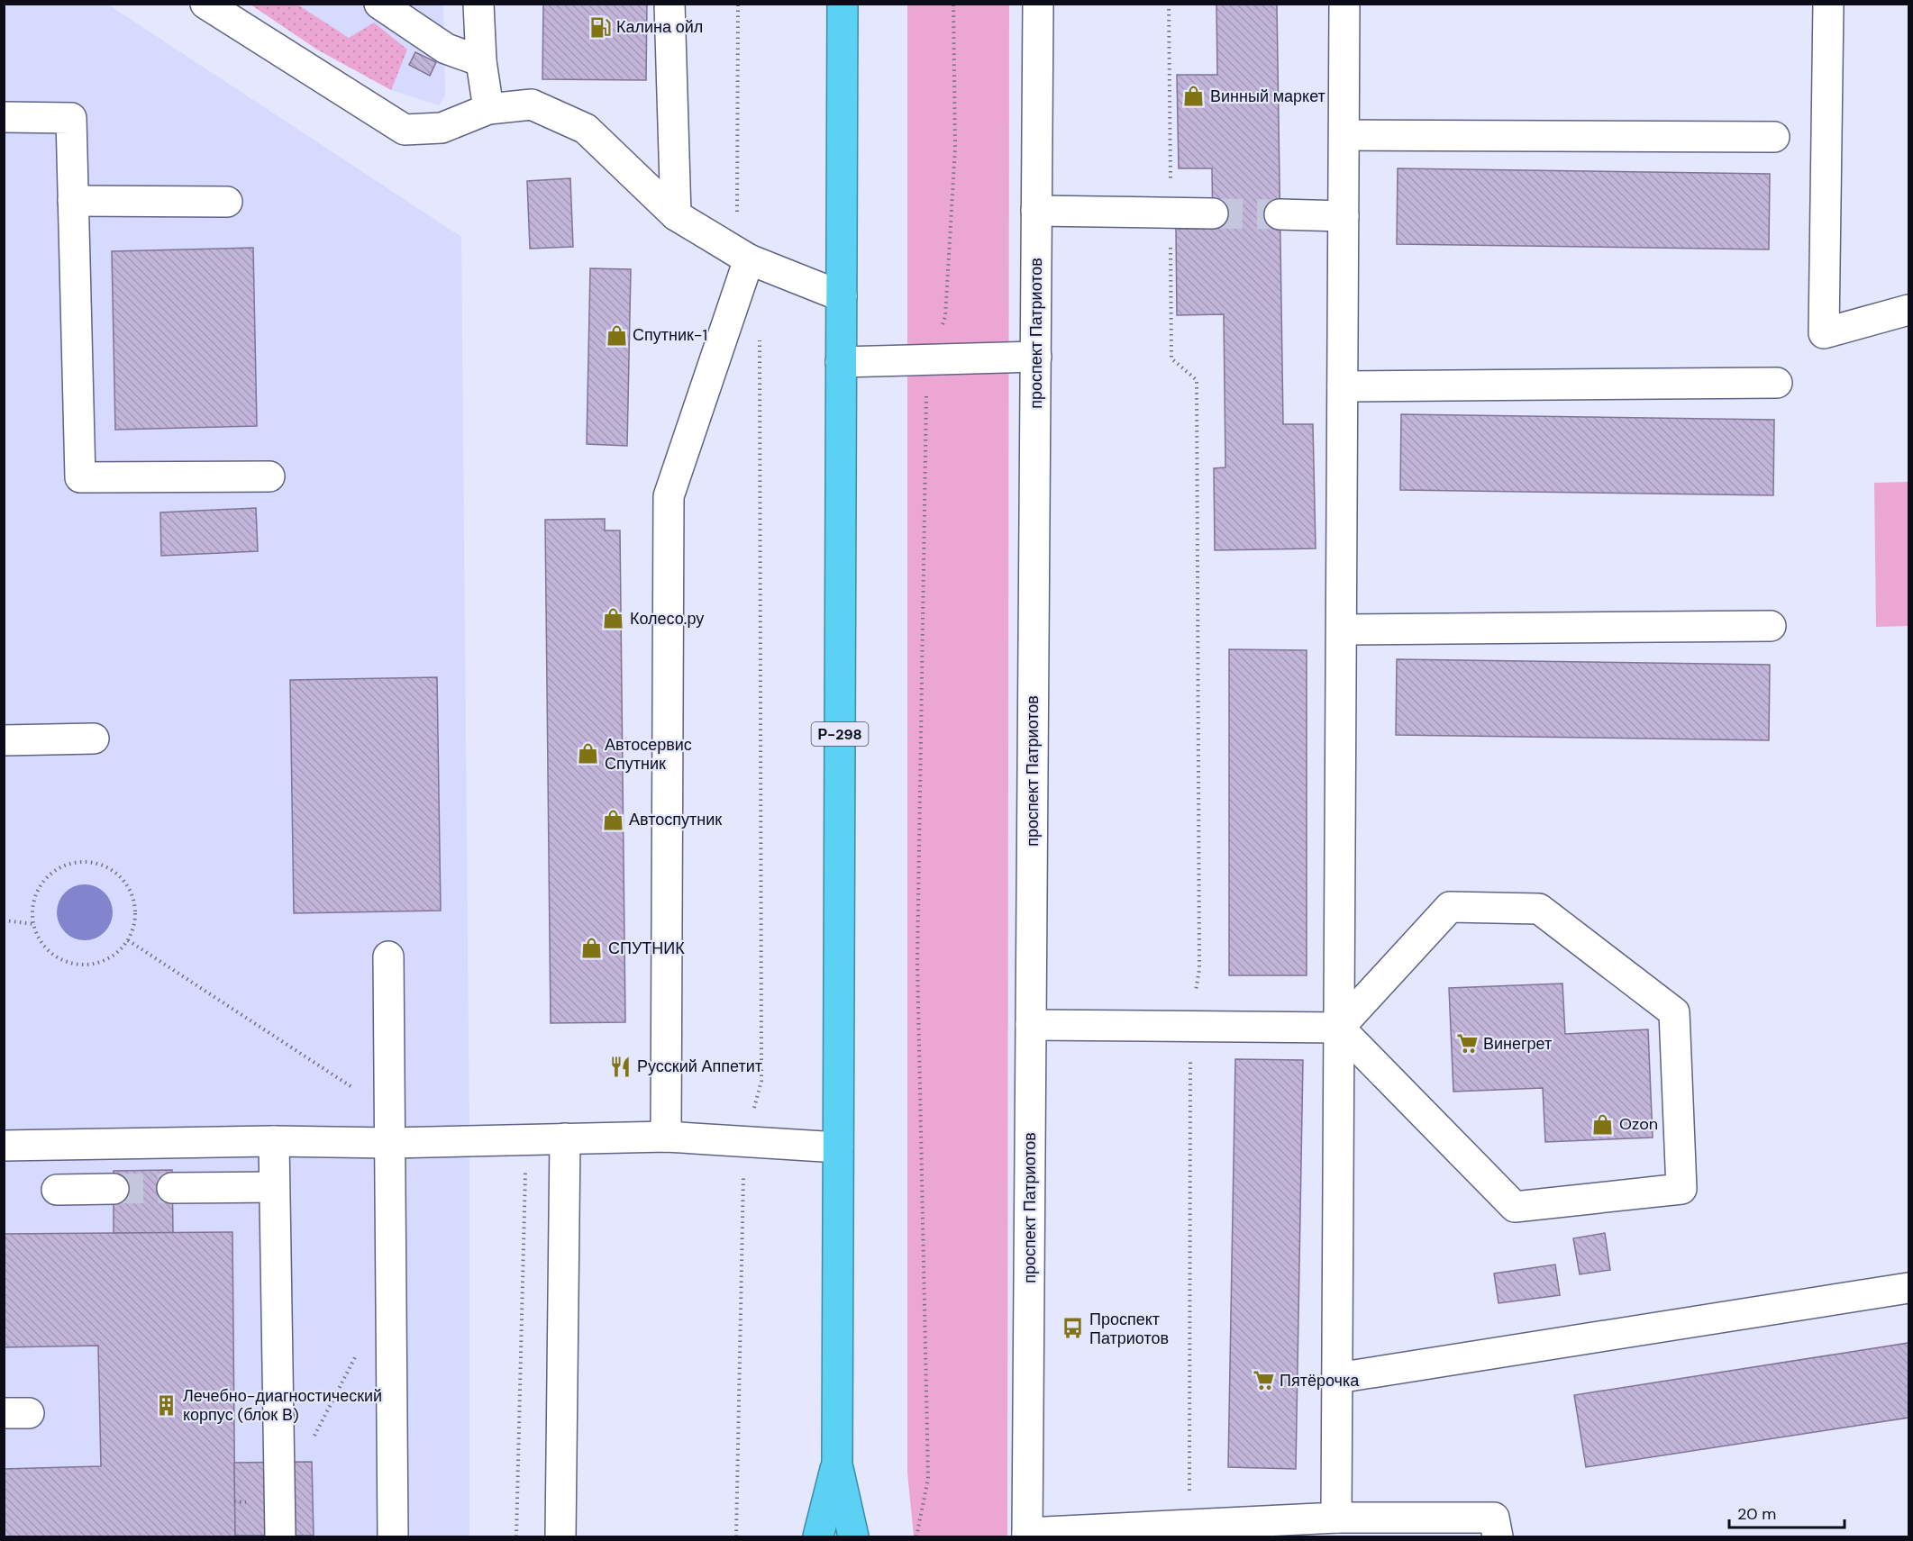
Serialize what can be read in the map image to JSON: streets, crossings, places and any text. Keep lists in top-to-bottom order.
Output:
{
  "streets": {
    "highway": ["Р-298"],
    "street": ["проспект Патриотов"]
  },
  "places": {
    "fuel station": ["Калина ойл"],
    "shop": [
      "Винный маркет",
      "Спутник-1",
      "Колесо.ру",
      "Автосервис Спутник",
      "Автоспутник",
      "СПУТНИК",
      "Ozon"
    ],
    "supermarket": ["Винегрет", "Пятёрочка"],
    "restaurant": ["Русский Аппетит"],
    "bus stop": ["Проспект Патриотов"],
    "building": ["Лечебно-диагностический корпус (блок В)"]
  },
  "scale_bar": "20 m"
}
